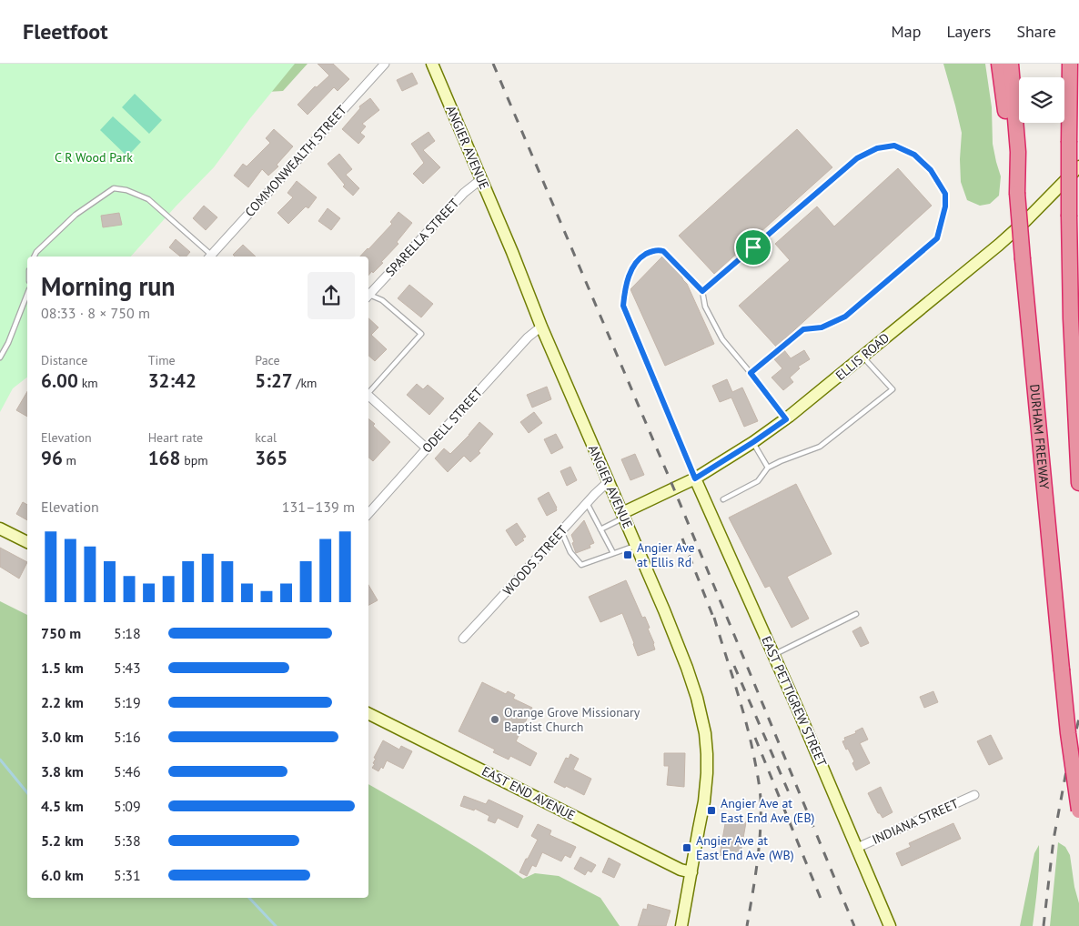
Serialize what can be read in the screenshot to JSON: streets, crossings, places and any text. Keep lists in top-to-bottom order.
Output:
{
  "streets": {
    "highway": ["DURHAM FREEWAY"],
    "main road": [
      "ANGIER AVENUE",
      "ELLIS ROAD",
      "EAST PETTIGREW STREET",
      "EAST END AVENUE"
    ],
    "street": [
      "COMMONWEALTH STREET",
      "SPARELLA STREET",
      "ODELL STREET",
      "WOODS STREET",
      "INDIANA STREET"
    ]
  },
  "crossings": [
    ["ANGIER AVENUE", "SPARELLA STREET"],
    ["ANGIER AVENUE", "ELLIS ROAD"],
    ["ANGIER AVENUE", "ODELL STREET"],
    ["ANGIER AVENUE", "WOODS STREET"],
    ["ANGIER AVENUE", "EAST END AVENUE"],
    ["ELLIS ROAD", "EAST PETTIGREW STREET"],
    ["EAST PETTIGREW STREET", "INDIANA STREET"]
  ],
  "parks": ["C R Wood Park"],
  "places": {
    "transit": ["Angier Ave at Ellis Rd", "Angier Ave at East End Ave (EB)", "Angier Ave at East End Ave (WB)"],
    "other": ["Orange Grove Missionary Baptist Church"]
  },
  "page": {
    "header": "Fleetfoot",
    "nav": ["Map", "Layers", "Share"],
    "heading": ["Morning run", "08:33 · 8 × 750 m"],
    "stats": [
      ["Distance", "6.00 km"],
      ["Time", "32:42"],
      ["Pace", "5:27 /km"],
      ["Elevation", "96 m"],
      ["Heart rate", "168 bpm"],
      ["kcal", "365"]
    ],
    "chart": ["Elevation", "131–139 m"],
    "list": [
      {
        "name": "750 m",
        "note": "5:18"
      },
      {
        "name": "1.5 km",
        "note": "5:43"
      },
      {
        "name": "2.2 km",
        "note": "5:19"
      },
      {
        "name": "3.0 km",
        "note": "5:16"
      },
      {
        "name": "3.8 km",
        "note": "5:46"
      },
      {
        "name": "4.5 km",
        "note": "5:09"
      },
      {
        "name": "5.2 km",
        "note": "5:38"
      },
      {
        "name": "6.0 km",
        "note": "5:31"
      }
    ]
  }
}
